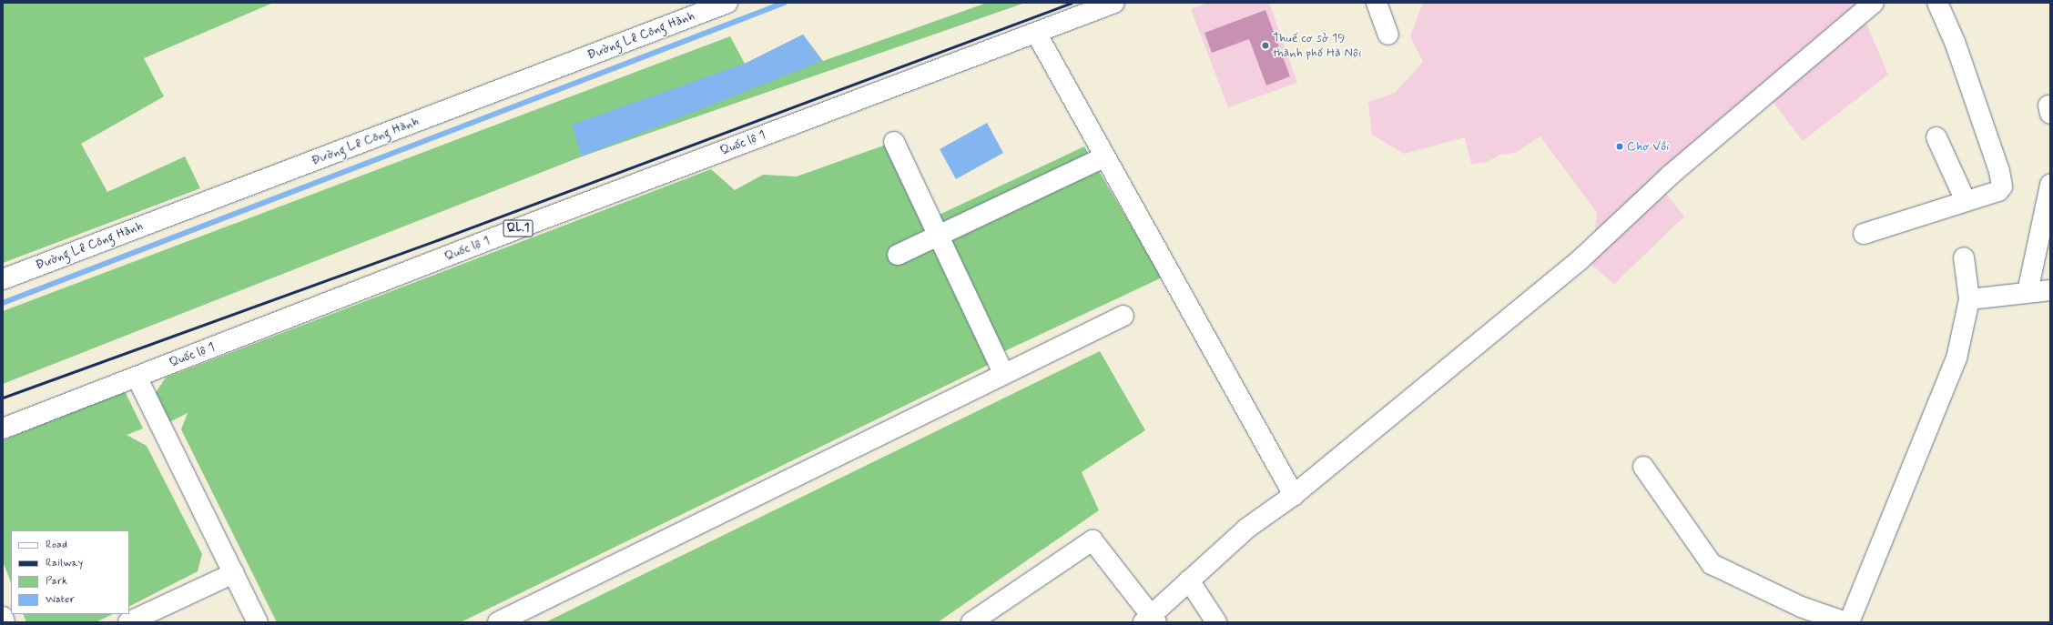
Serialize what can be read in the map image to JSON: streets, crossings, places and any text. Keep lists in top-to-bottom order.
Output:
{
  "streets": {
    "main road": ["Đường Lê Công Hành", "Quốc lộ 1", "QL.1"]
  },
  "crossings": [
    ["Quốc lộ 1", "QL.1"]
  ],
  "places": ["Thuế cơ sở 19 thành phố Hà Nội", "Chợ Vồi"],
  "legend": [
    "Road",
    "Railway",
    "Park",
    "Water"
  ]
}
